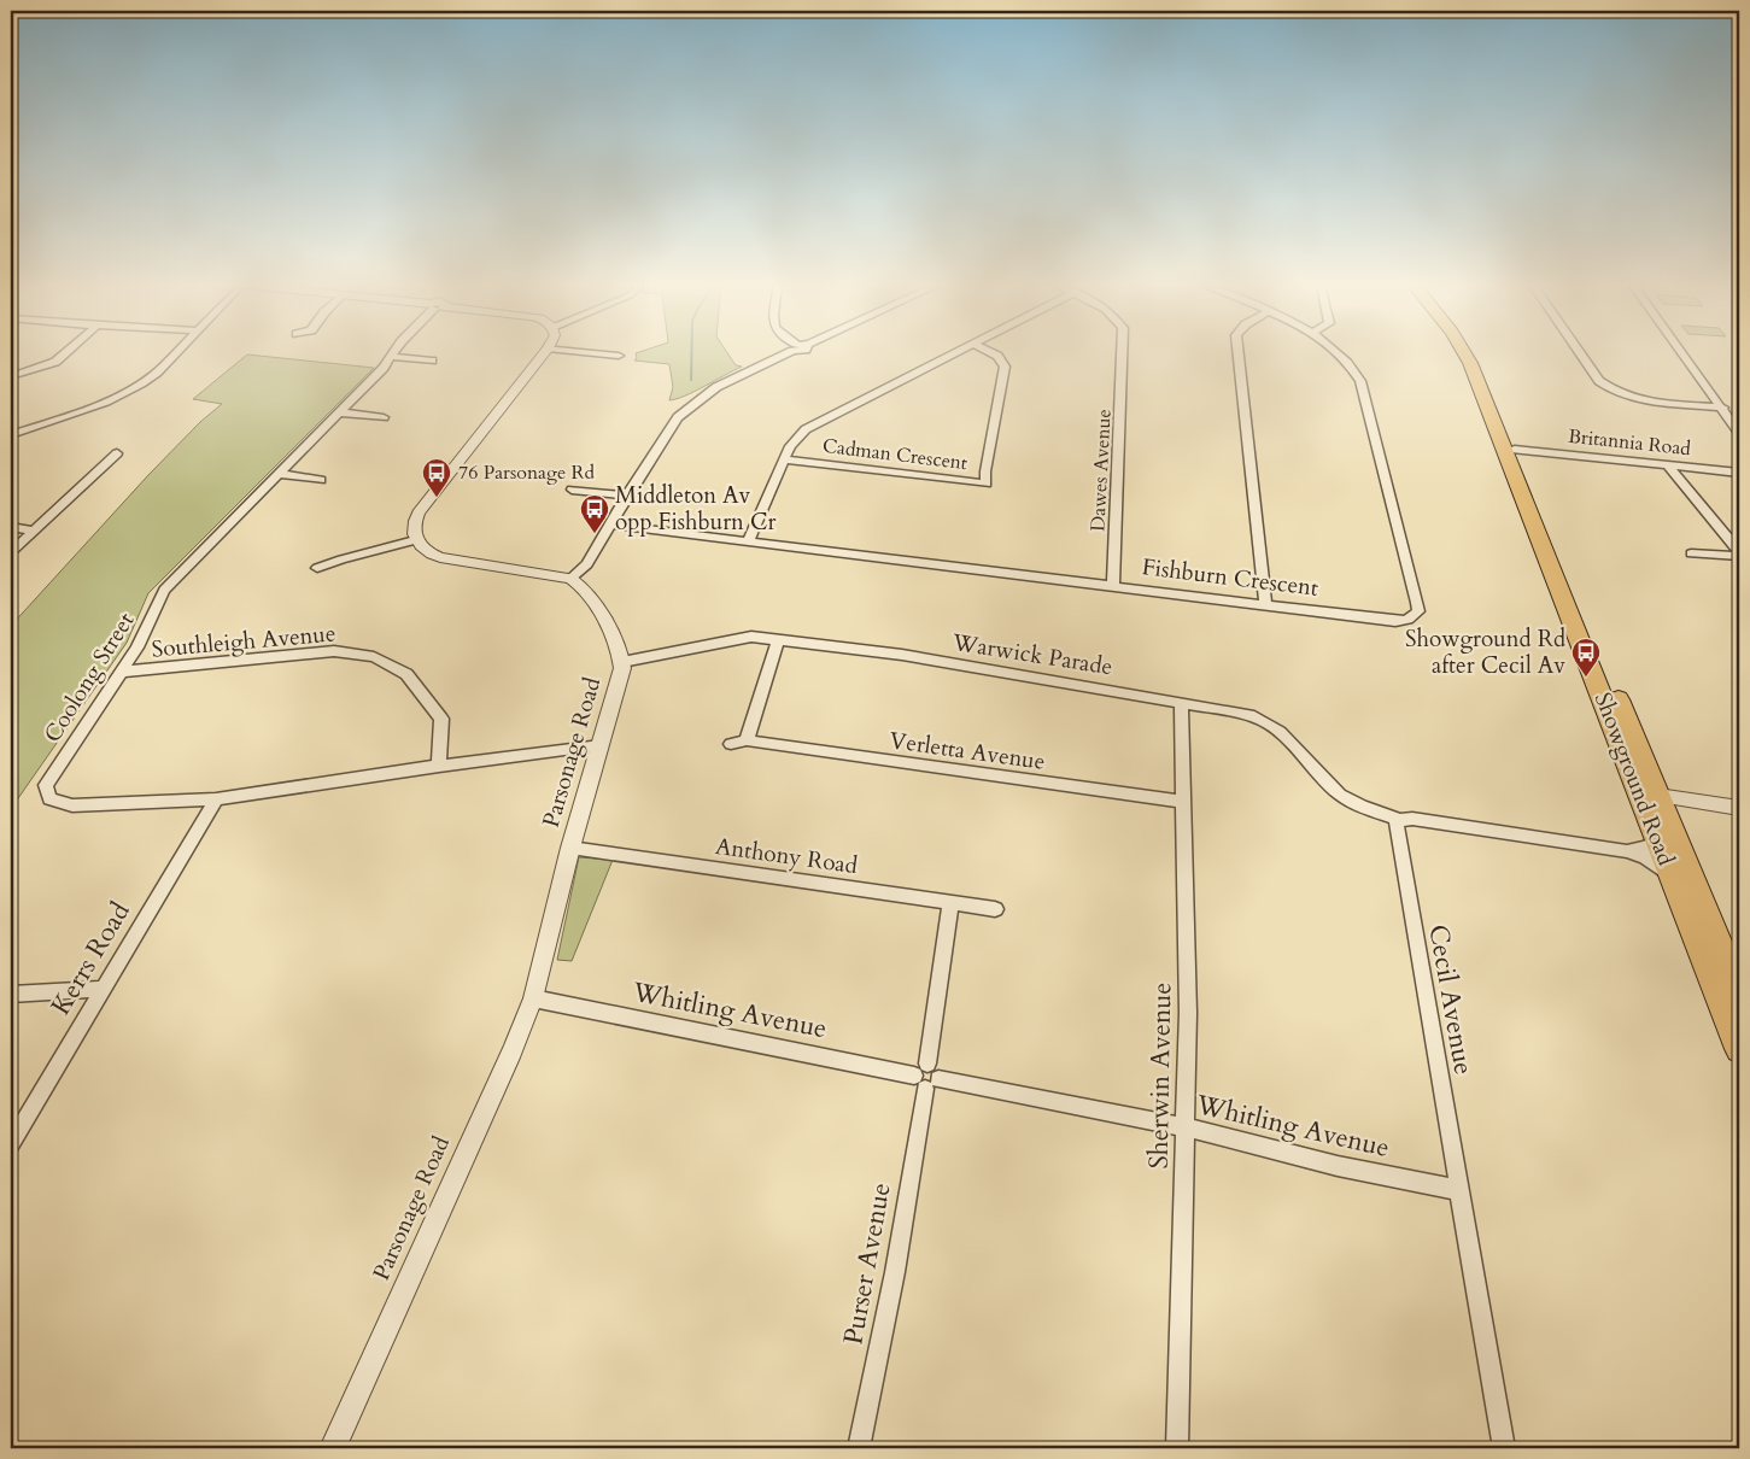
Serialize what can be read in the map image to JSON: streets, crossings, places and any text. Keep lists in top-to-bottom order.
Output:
{
  "streets": {
    "main road": ["Showground Road"],
    "street": [
      "Britannia Road",
      "Cadman Crescent",
      "Dawes Avenue",
      "Fishburn Crescent",
      "Southleigh Avenue",
      "Warwick Parade",
      "Coolong Street",
      "Verletta Avenue",
      "Parsonage Road",
      "Anthony Road",
      "Kerrs Road",
      "Cecil Avenue",
      "Whitling Avenue",
      "Sherwin Avenue",
      "Purser Avenue"
    ]
  },
  "crossings": [
    ["Britannia Road", "Showground Road"],
    ["Dawes Avenue", "Fishburn Crescent"],
    ["Southleigh Avenue", "Coolong Street"],
    ["Warwick Parade", "Parsonage Road"],
    ["Warwick Parade", "Cecil Avenue"],
    ["Warwick Parade", "Sherwin Avenue"],
    ["Coolong Street", "Parsonage Road"],
    ["Coolong Street", "Kerrs Road"],
    ["Verletta Avenue", "Sherwin Avenue"],
    ["Parsonage Road", "Anthony Road"],
    ["Parsonage Road", "Whitling Avenue"],
    ["Anthony Road", "Purser Avenue"],
    ["Cecil Avenue", "Whitling Avenue"],
    ["Whitling Avenue", "Sherwin Avenue"],
    ["Whitling Avenue", "Purser Avenue"]
  ],
  "places": {
    "bus stop": ["76 Parsonage Rd", "Middleton Av opp Fishburn Cr", "Showground Rd after Cecil Av"]
  }
}
